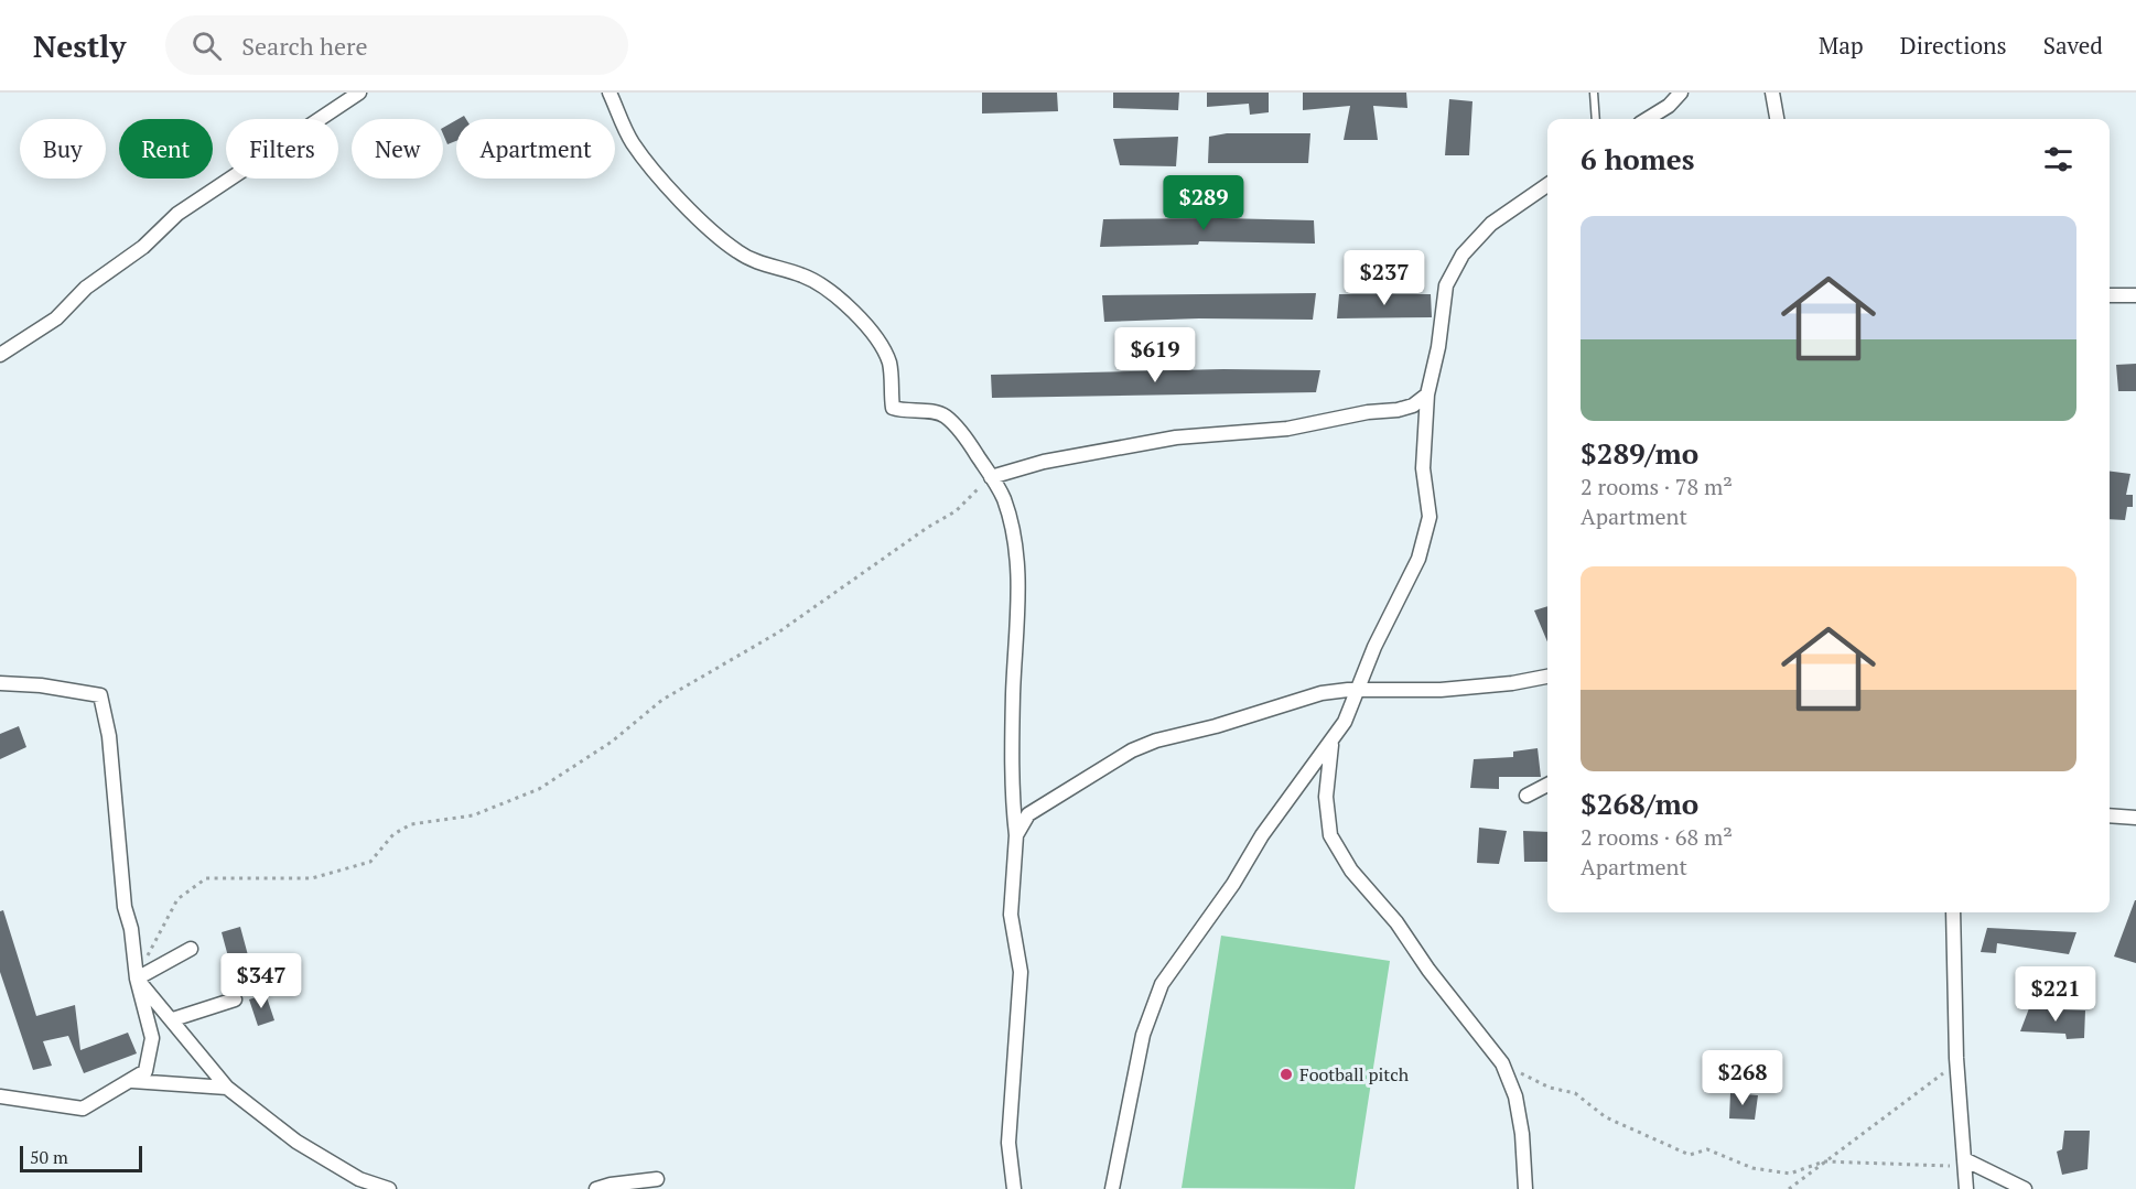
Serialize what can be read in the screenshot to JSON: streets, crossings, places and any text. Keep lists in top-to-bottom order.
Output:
{
  "places": ["Football pitch"],
  "scale_bar": "50 m",
  "page": {
    "header": "Nestly",
    "search": "Search here",
    "nav": ["Map", "Directions", "Saved"],
    "chip": [
      "Buy",
      "Rent",
      "Filters",
      "New",
      "Apartment"
    ],
    "heading": "6 homes",
    "price": [
      "$289",
      "$237",
      "$619",
      "$347",
      "$221",
      "$268"
    ],
    "list": [
      {
        "name": "$289/mo",
        "note": "2 rooms · 78 m² · Apartment"
      },
      {
        "name": "$268/mo",
        "note": "2 rooms · 68 m² · Apartment"
      }
    ],
    "scale": "50 m"
  }
}
